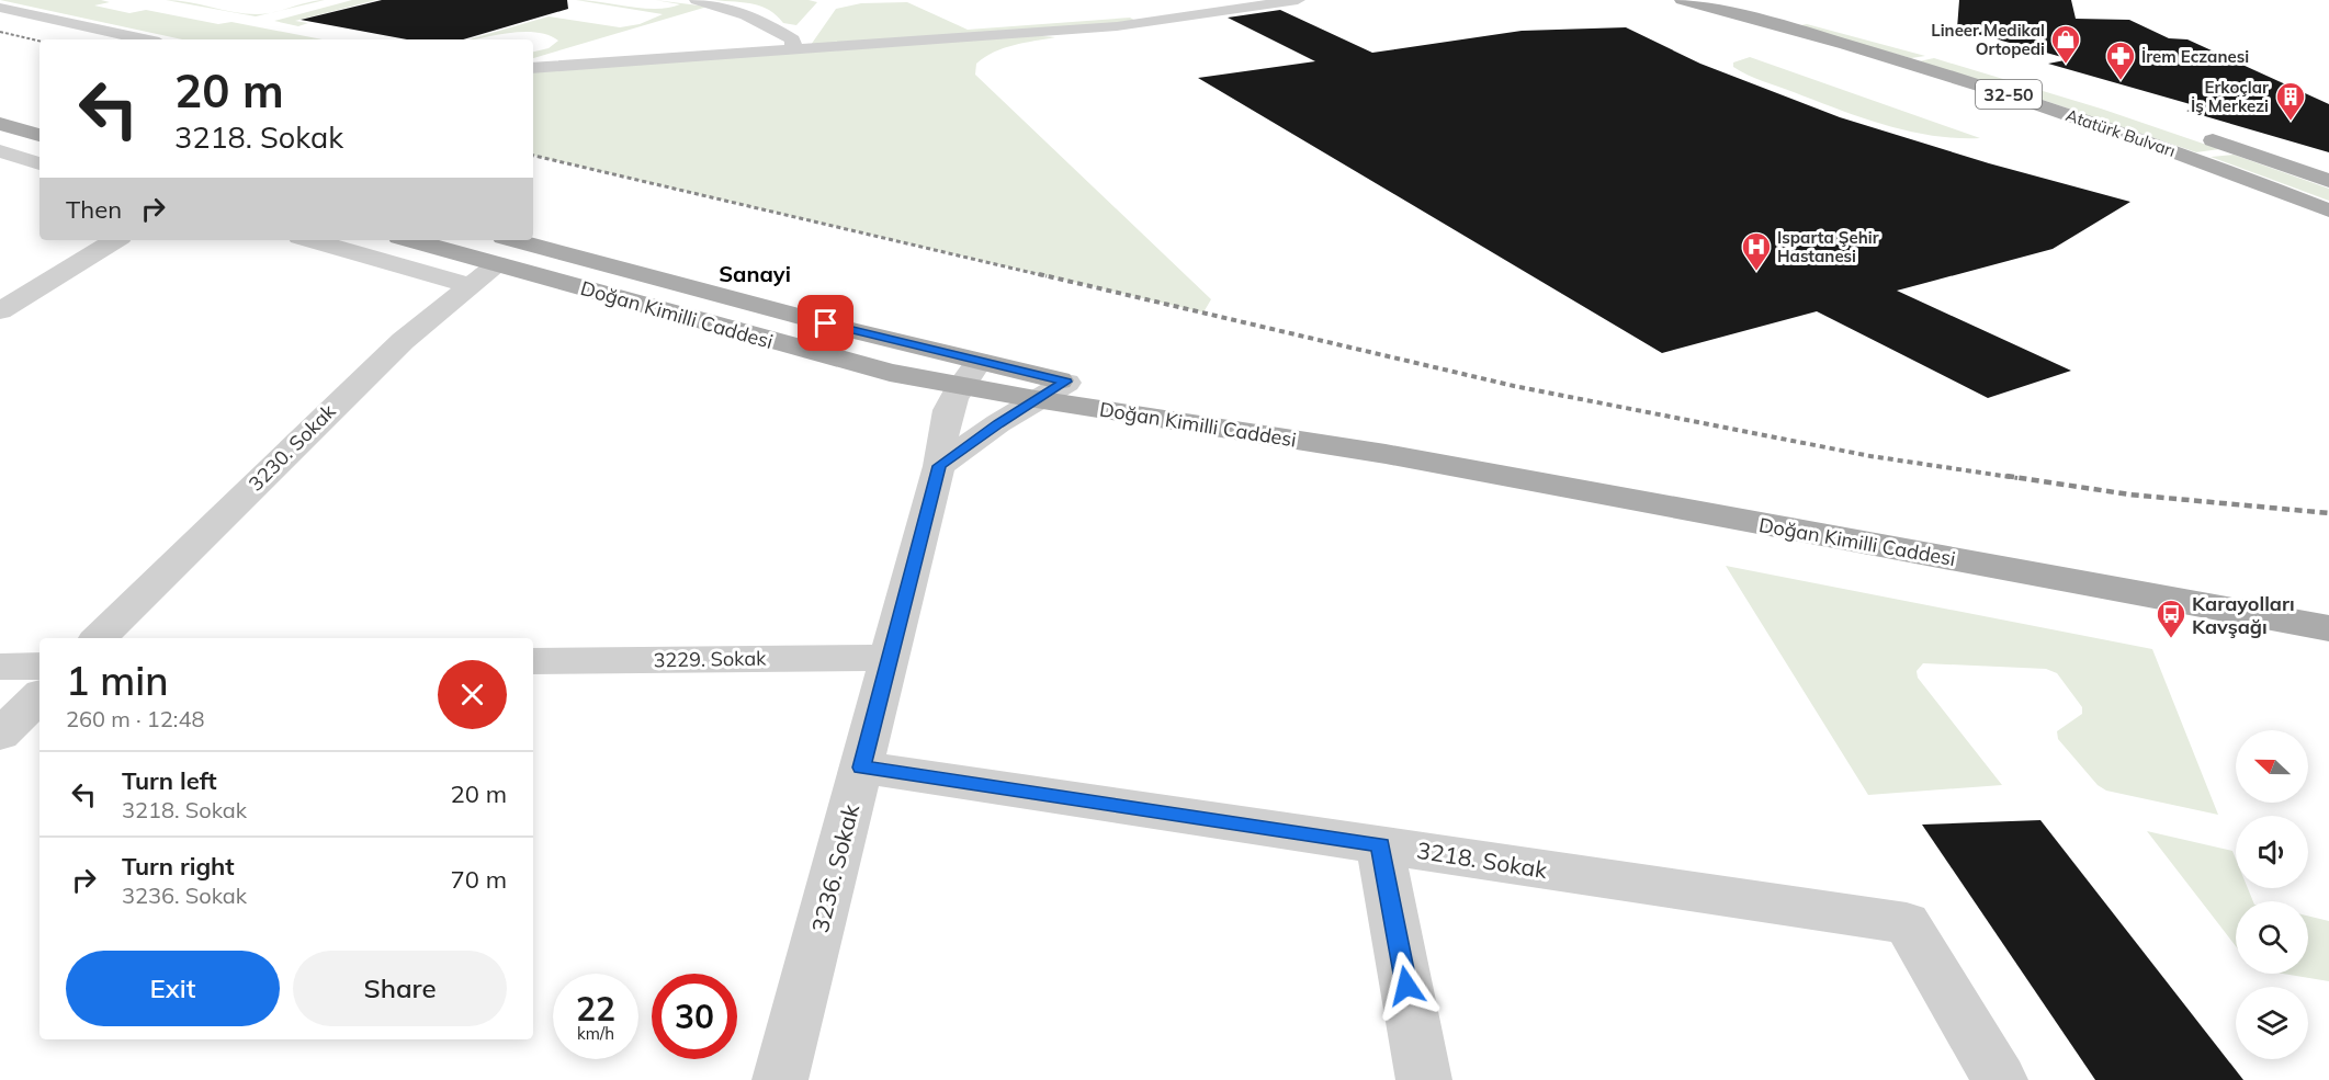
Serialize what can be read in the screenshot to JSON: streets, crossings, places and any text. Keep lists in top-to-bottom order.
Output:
{
  "streets": {
    "main road": ["32-50", "Atatürk Bulvarı", "Doğan Kimilli Caddesi"],
    "street": [
      "3230. Sokak",
      "3229. Sokak",
      "3218. Sokak",
      "3236. Sokak"
    ]
  },
  "crossings": [
    ["Doğan Kimilli Caddesi", "3230. Sokak"],
    ["Doğan Kimilli Caddesi", "3236. Sokak"],
    ["3229. Sokak", "3236. Sokak"],
    ["3218. Sokak", "3236. Sokak"]
  ],
  "districts": ["Sanayi"],
  "places": {
    "shop": ["Lineer Medikal Ortopedi"],
    "pharmacy": ["İrem Eczanesi"],
    "building": ["Erkoçlar İş Merkezi"],
    "hospital": ["Isparta Şehir Hastanesi"],
    "bus stop": ["Karayolları Kavşağı"]
  },
  "north": "left",
  "page": {
    "turn": ["20 m", "3218. Sokak"],
    "then": "Then",
    "heading": ["1 min", "260 m · 12:48"],
    "list": [
      {
        "name": "Turn left",
        "note": "3218. Sokak",
        "value": "20 m"
      },
      {
        "name": "Turn right",
        "note": "3236. Sokak",
        "value": "70 m"
      }
    ],
    "buttons": ["Exit", "Share"],
    "speed": "22 km/h",
    "limit": "30"
  }
}
